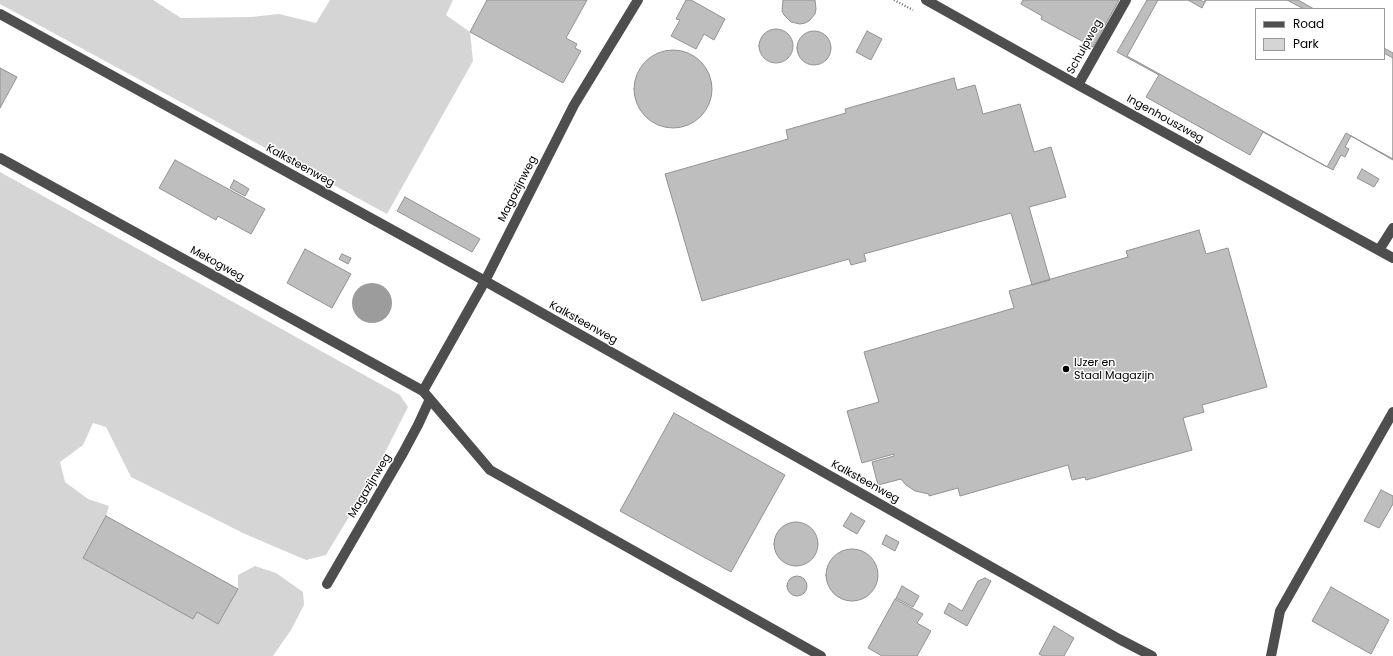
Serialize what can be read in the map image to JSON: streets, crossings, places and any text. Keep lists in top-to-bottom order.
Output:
{
  "streets": {
    "street": [
      "Schulpweg",
      "Ingenhouszweg",
      "Kalksteenweg",
      "Magazijnweg",
      "Mekogweg"
    ]
  },
  "crossings": [
    ["Schulpweg", "Ingenhouszweg"],
    ["Kalksteenweg", "Magazijnweg"],
    ["Magazijnweg", "Mekogweg"]
  ],
  "places": ["IJzer en Staal Magazijn"],
  "legend": ["Road", "Park"]
}
